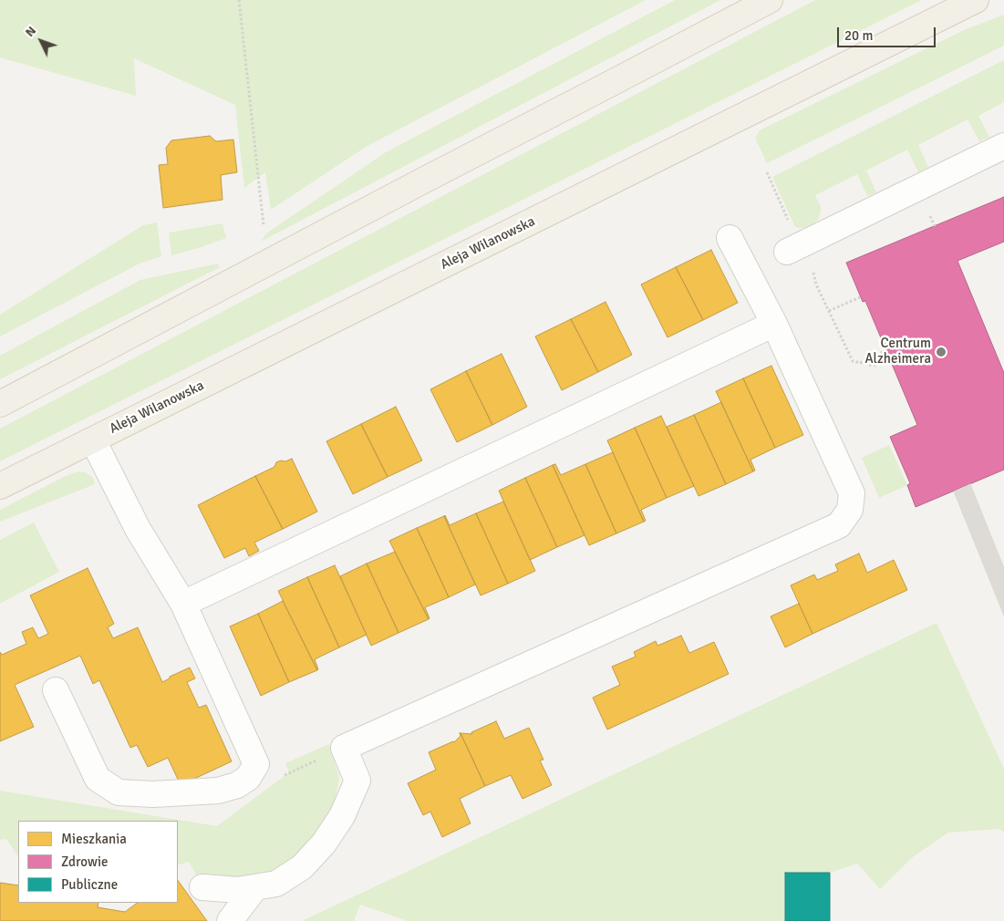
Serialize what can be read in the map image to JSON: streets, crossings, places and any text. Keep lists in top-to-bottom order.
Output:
{
  "streets": {
    "main road": ["Aleja Wilanowska"]
  },
  "places": ["Centrum Alzheimera"],
  "legend": ["Mieszkania", "Zdrowie", "Publiczne"],
  "scale_bar": "20 m",
  "north": "top left"
}
